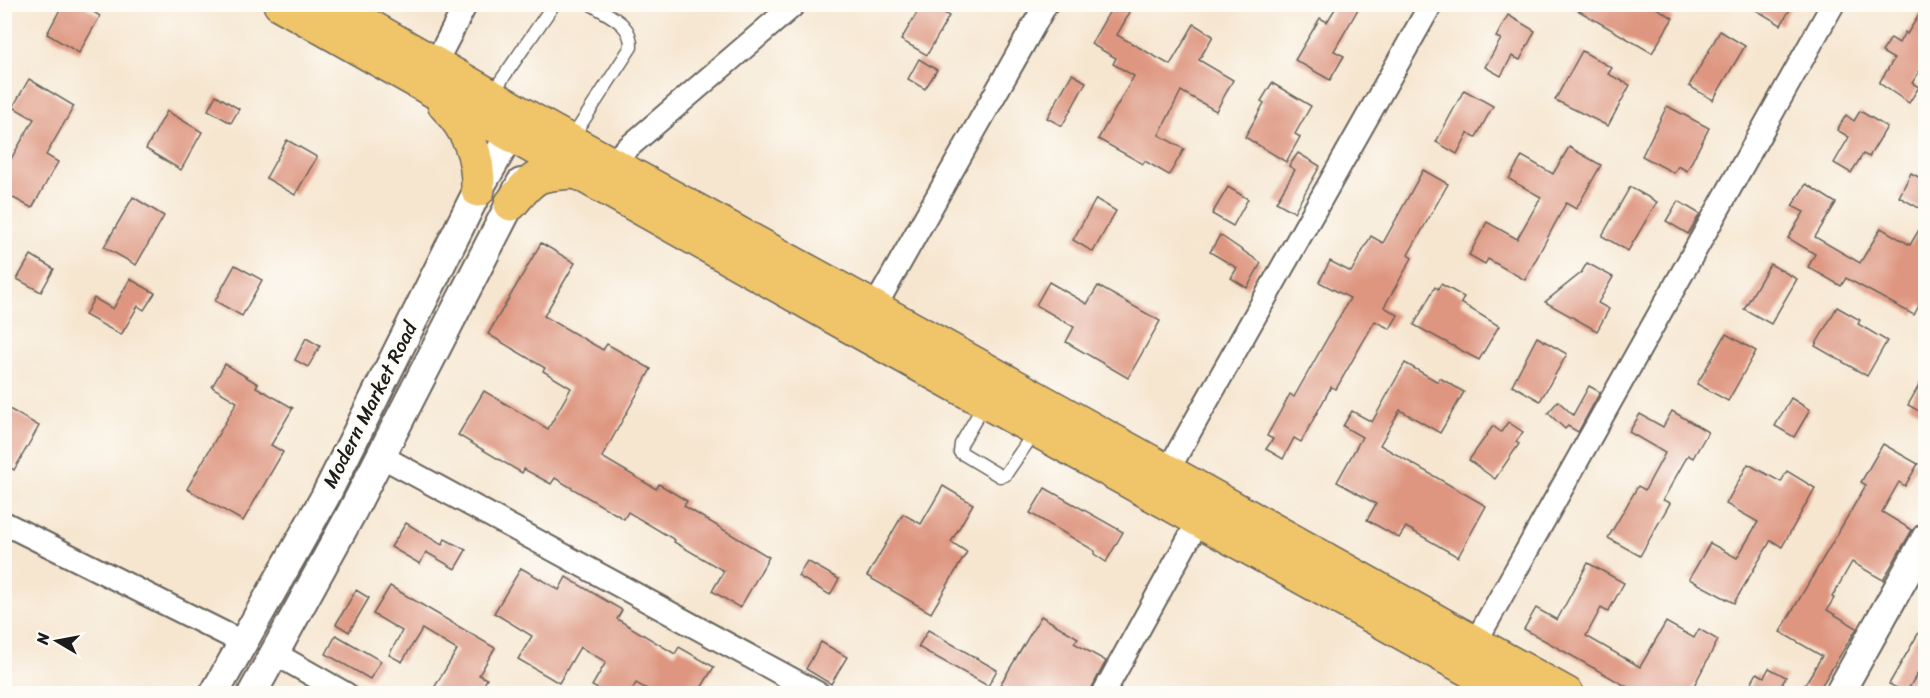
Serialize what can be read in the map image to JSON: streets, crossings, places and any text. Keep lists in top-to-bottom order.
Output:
{
  "streets": {
    "street": ["Modern Market Road"]
  },
  "north": "left"
}
